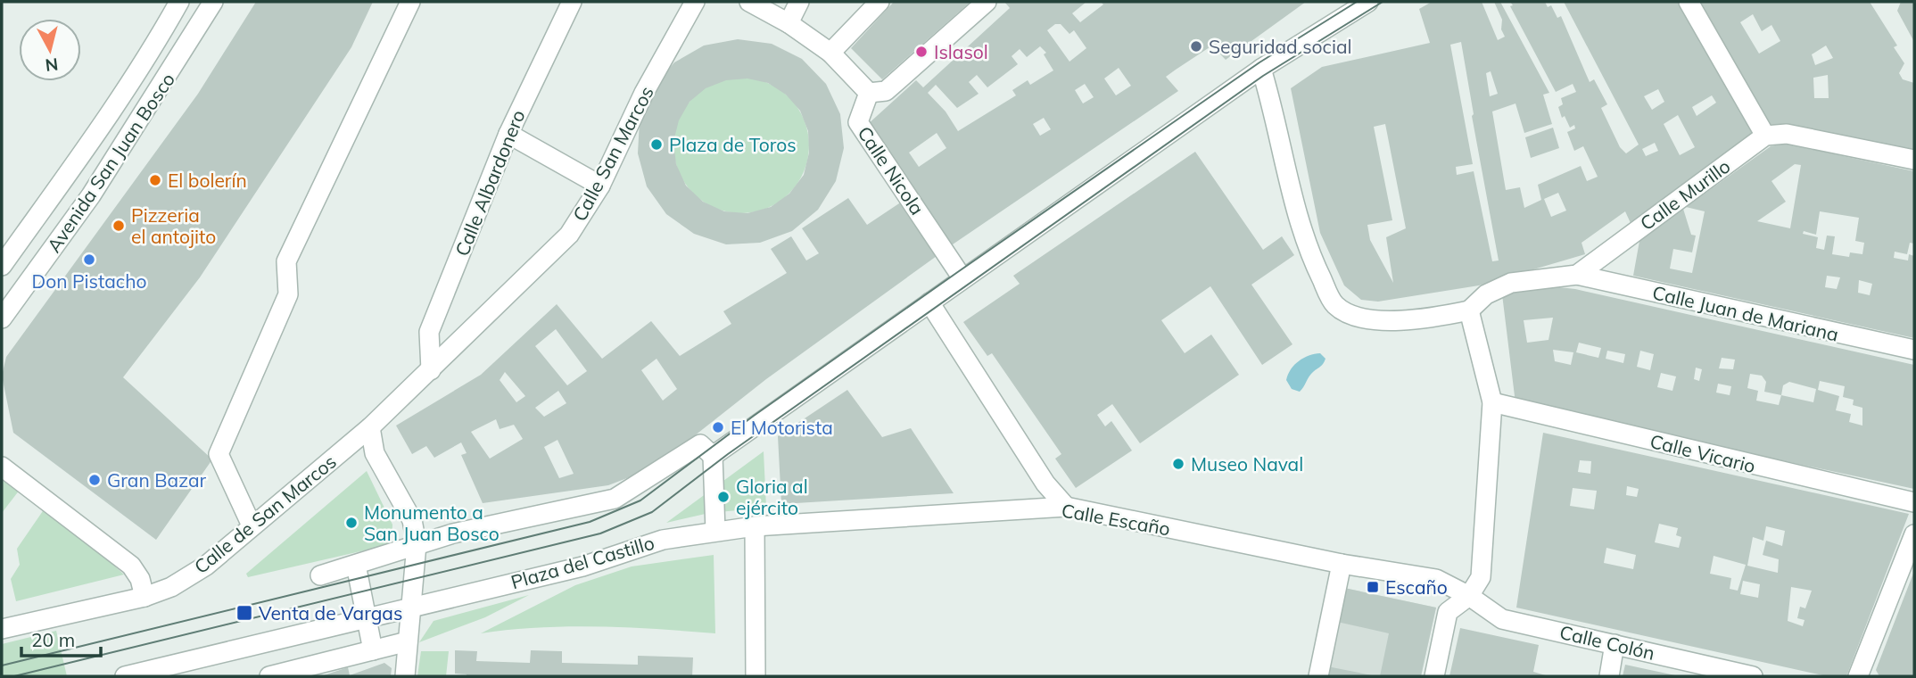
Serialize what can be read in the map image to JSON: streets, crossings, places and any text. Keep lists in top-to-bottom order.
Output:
{
  "streets": {
    "street": [
      "Calle San Marcos",
      "Avenida San Juan Bosco",
      "Calle Nicola",
      "Calle Albardonero",
      "Calle Murillo",
      "Calle Juan de Mariana",
      "Calle Vicario",
      "Calle de San Marcos",
      "Calle Escaño",
      "Plaza del Castillo",
      "Calle Colón"
    ]
  },
  "crossings": [
    ["Calle San Marcos", "Calle Albardonero"],
    ["Calle San Marcos", "Calle de San Marcos"],
    ["Calle Albardonero", "Calle de San Marcos"],
    ["Calle Murillo", "Calle Juan de Mariana"],
    ["Calle Escaño", "Plaza del Castillo"],
    ["Calle Escaño", "Calle Colón"]
  ],
  "places": {
    "other": [
      "Seguridad social",
      "Islasol",
      "Plaza de Toros",
      "El bolerín",
      "Pizzeria el antojito",
      "Don Pistacho",
      "El Motorista",
      "Museo Naval",
      "Gran Bazar",
      "Gloria al ejército",
      "Monumento a San Juan Bosco"
    ],
    "transit": ["Escaño", "Venta de Vargas"]
  },
  "scale_bar": "20 m",
  "north": "bottom"
}
